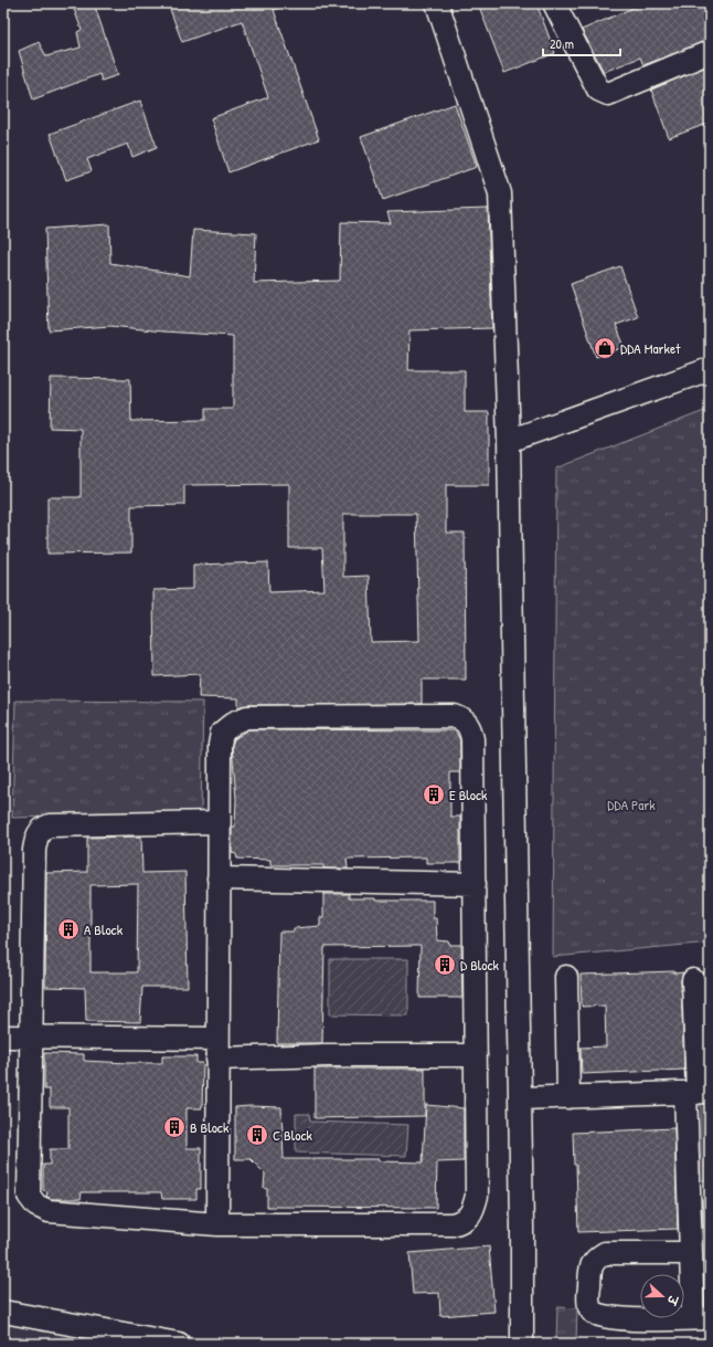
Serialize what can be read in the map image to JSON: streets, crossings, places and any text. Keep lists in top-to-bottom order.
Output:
{
  "parks": ["DDA Park"],
  "places": {
    "shop": ["DDA Market"],
    "building": [
      "E Block",
      "A Block",
      "D Block",
      "B Block",
      "C Block"
    ]
  },
  "scale_bar": "20 m",
  "north": "right"
}
